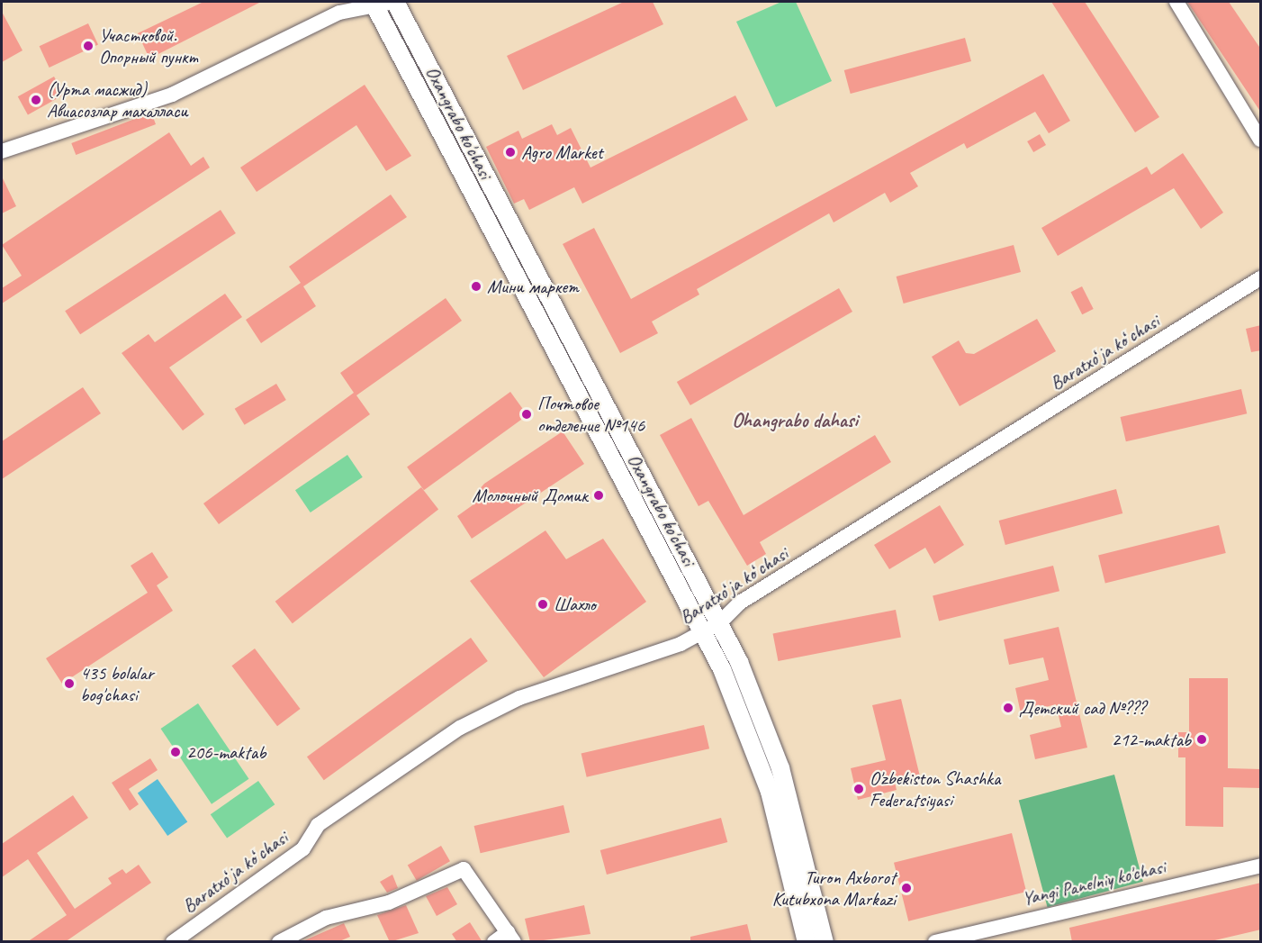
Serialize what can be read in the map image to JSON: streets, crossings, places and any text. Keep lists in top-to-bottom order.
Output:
{
  "streets": {
    "main road": ["Oxangrabo ko'chasi"],
    "street": ["Baratxoʻja koʻchasi", "Yangi Panelniy ko'chasi"]
  },
  "crossings": [
    ["Oxangrabo ko'chasi", "Baratxoʻja koʻchasi"]
  ],
  "districts": ["Ohangrabo dahasi"],
  "places": [
    "Участковой. Опорный пункт",
    "(Урта масжид) Авиасозлар махалласи",
    "Agro Market",
    "Мини маркет",
    "Почтовое отделение №146",
    "Молочный Домик",
    "Шахло",
    "435 bolalar bog'chasi",
    "Детский сад №???",
    "212-maktab",
    "206-maktab",
    "O'zbekiston Shashka Federatsiyasi",
    "Turon Axborot Kutubxona Markazi"
  ]
}
